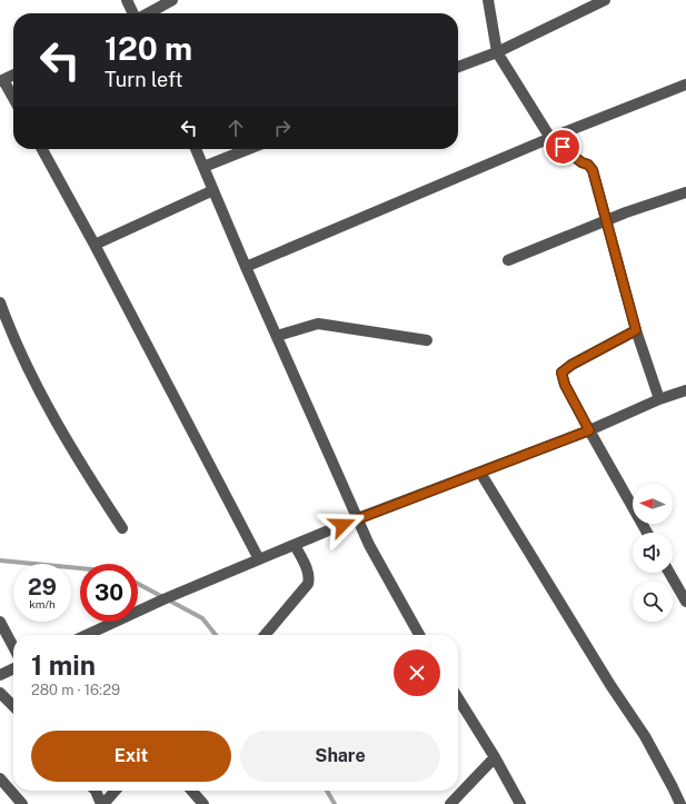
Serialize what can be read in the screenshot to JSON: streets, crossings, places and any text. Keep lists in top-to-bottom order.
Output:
{
  "north": "left",
  "page": {
    "turn": ["120 m", "Turn left"],
    "speed": "29 km/h",
    "limit": "30",
    "heading": ["1 min", "280 m · 16:29"],
    "buttons": ["Exit", "Share"]
  }
}
